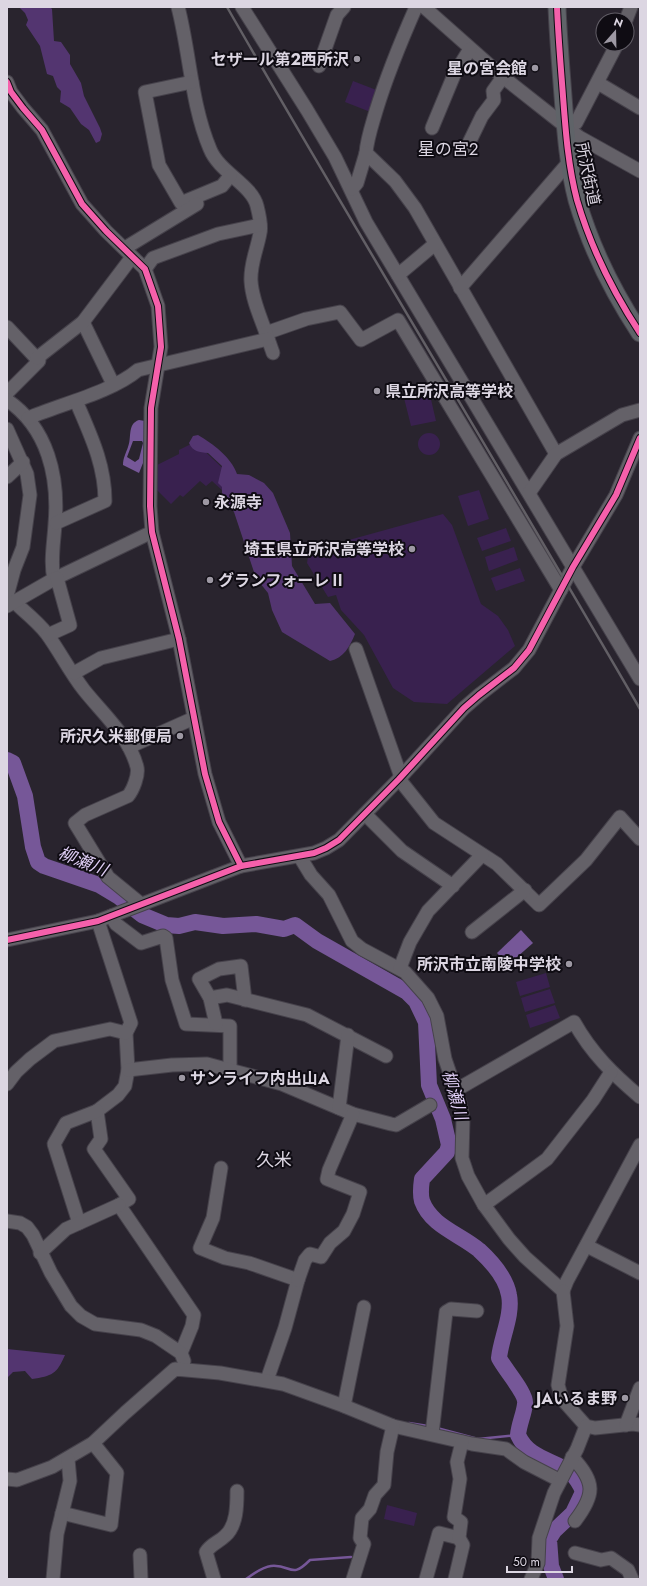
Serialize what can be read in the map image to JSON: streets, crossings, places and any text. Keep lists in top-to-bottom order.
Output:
{
  "streets": {
    "main road": ["所沢街道"]
  },
  "districts": ["星の宮2", "久米"],
  "water": ["柳瀬川"],
  "places": [
    "セザール第2西所沢",
    "星の宮会館",
    "県立所沢高等学校",
    "永源寺",
    "埼玉県立所沢高等学校",
    "グランフォーレⅡ",
    "所沢久米郵便局",
    "所沢市立南陵中学校",
    "サンライフ内出山A",
    "JAいるま野"
  ],
  "scale_bar": "50 m",
  "north": "top"
}
